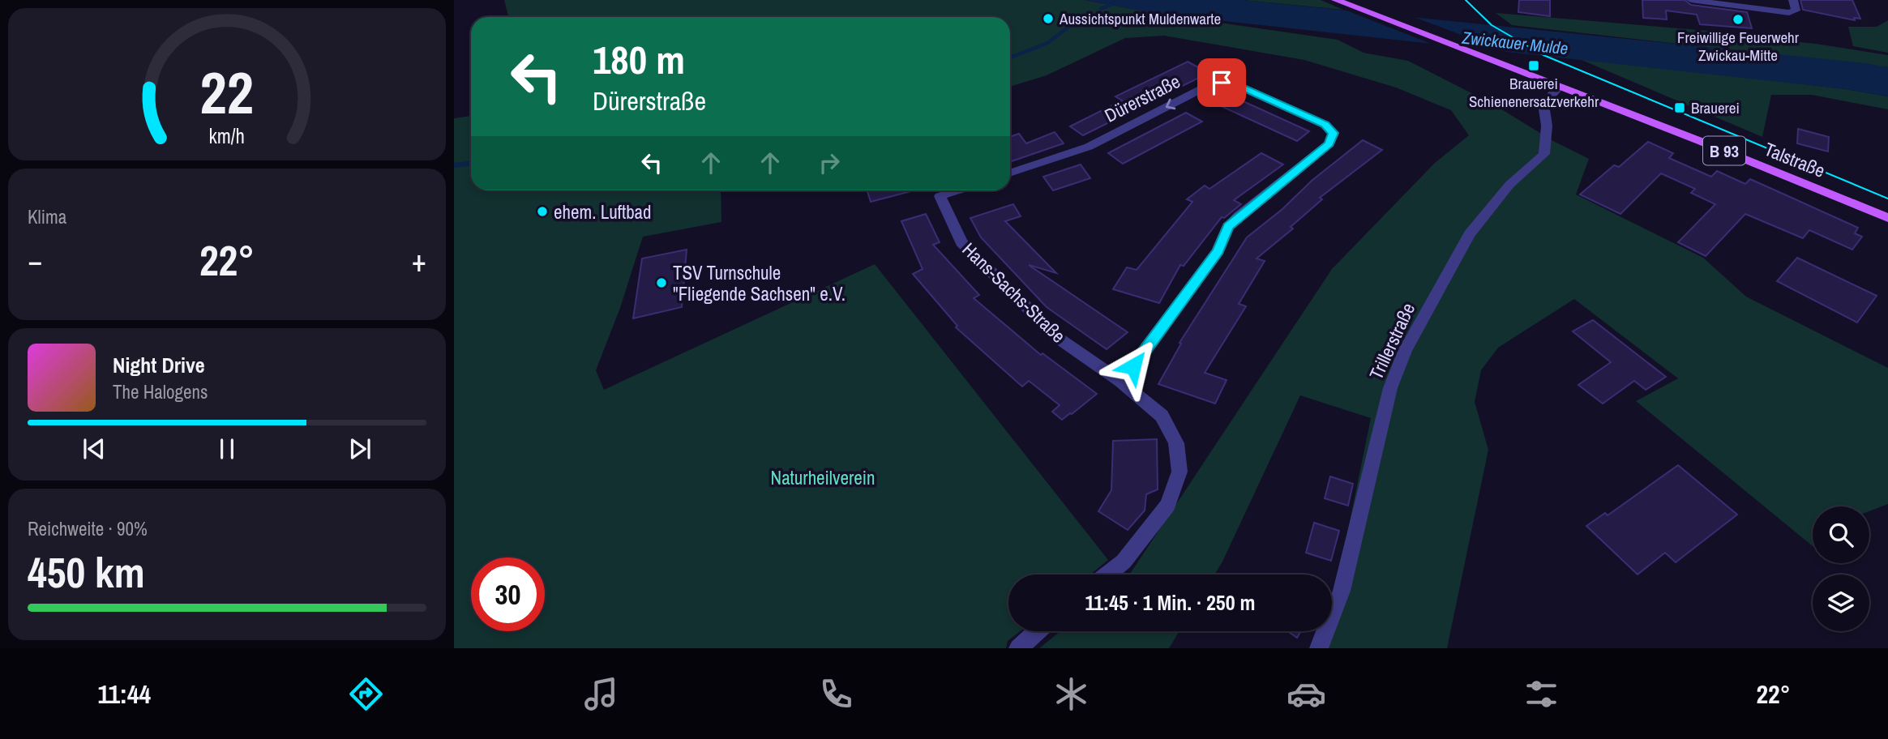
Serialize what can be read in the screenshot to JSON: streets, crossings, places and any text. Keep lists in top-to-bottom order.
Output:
{
  "streets": {
    "main road": ["B 93", "Talstraße"],
    "street": ["Dürerstraße", "Hans-Sachs-Straße", "Trillerstraße"]
  },
  "crossings": [
    ["Dürerstraße", "Hans-Sachs-Straße"],
    ["B 93", "Talstraße"],
    ["B 93", "Trillerstraße"],
    ["Talstraße", "Trillerstraße"]
  ],
  "water": ["Zwickauer Mulde"],
  "parks": ["Naturheilverein"],
  "places": {
    "other": [
      "Aussichtspunkt Muldenwarte",
      "Freiwillige Feuerwehr Zwickau-Mitte",
      "ehem. Luftbad",
      "TSV Turnschule \"Fliegende Sachsen\" e.V."
    ],
    "transit": ["Brauerei Schienenersatzverkehr", "Brauerei"]
  },
  "page": {
    "turn": ["180 m", "Dürerstraße"],
    "tile": [
      "Klima",
      ["Reichweite · 90%", "450 km"]
    ],
    "heat": ["−", "22°", "+"],
    "song": ["Night Drive", "The Halogens"],
    "limit": "30",
    "trip": "11:45 · 1 Min. · 250 m",
    "tabs": ["11:44", "22°"],
    "gauge": ["22", "km/h"]
  }
}
